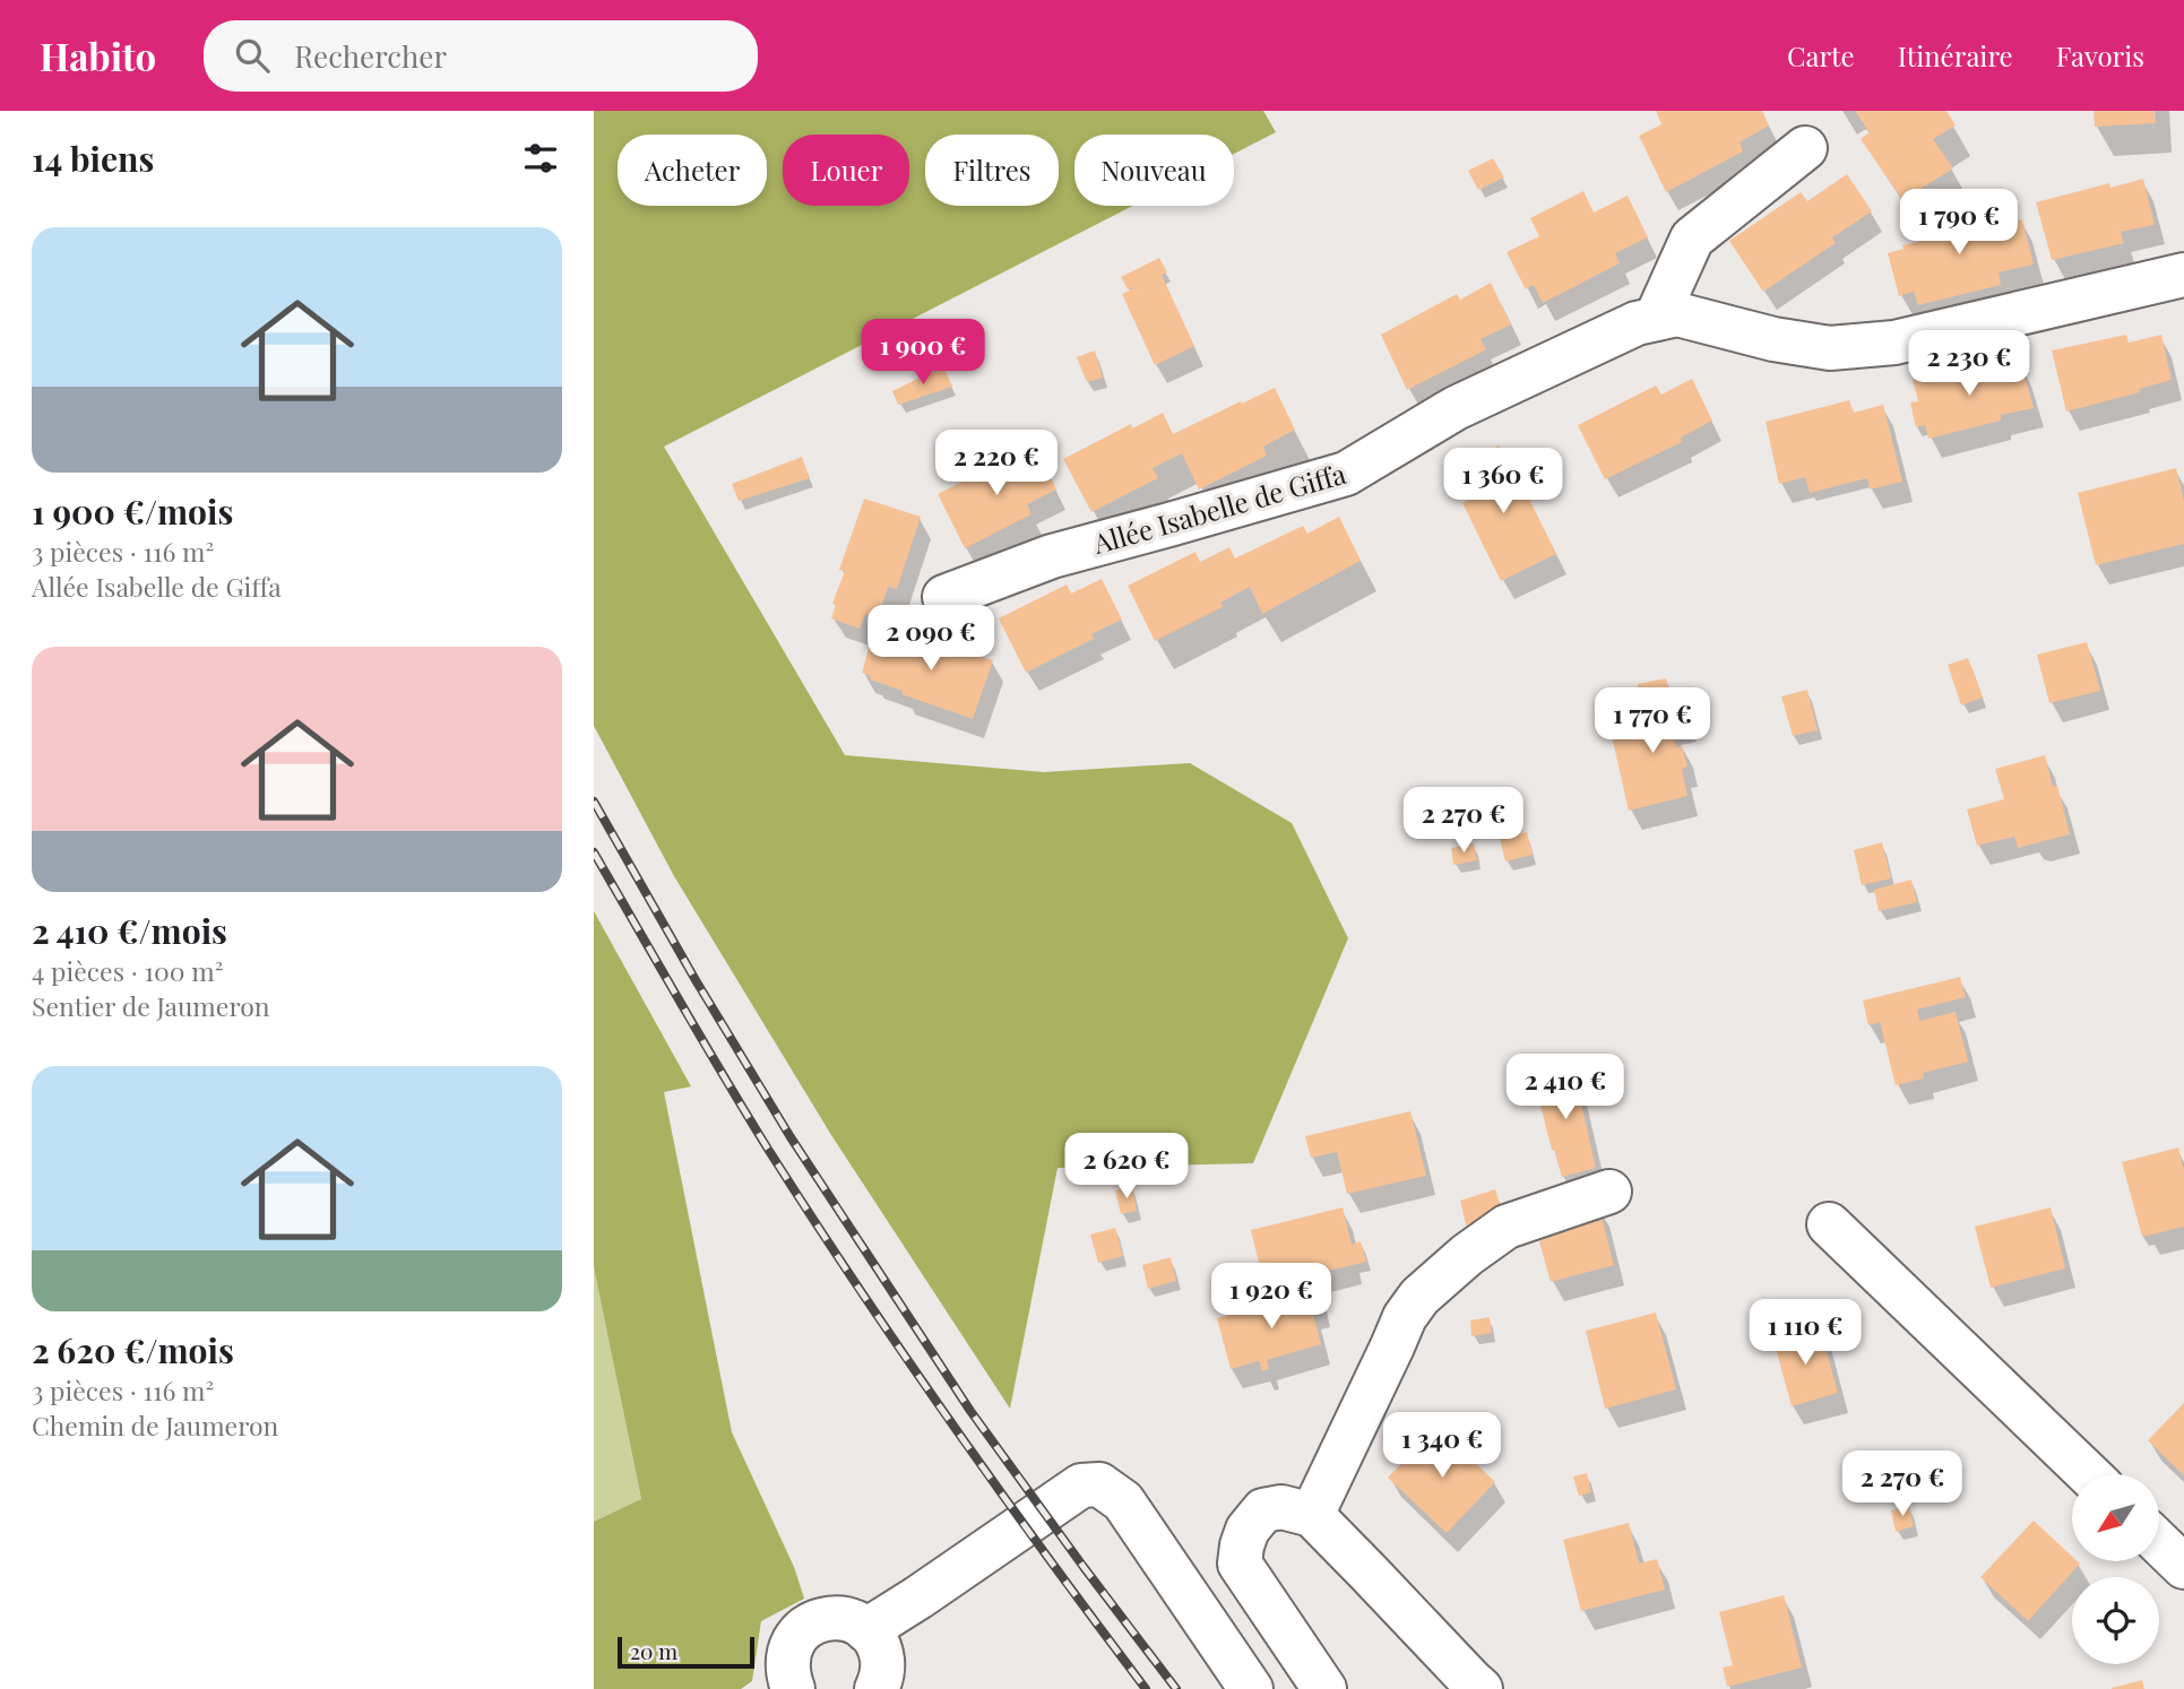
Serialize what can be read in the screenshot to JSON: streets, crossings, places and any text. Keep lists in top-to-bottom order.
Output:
{
  "streets": {
    "street": ["Allée Isabelle de Giffa"]
  },
  "scale_bar": "20 m",
  "north": "bottom left",
  "page": {
    "header": "Habito",
    "search": "Rechercher",
    "nav": ["Carte", "Itinéraire", "Favoris"],
    "heading": "14 biens",
    "chip": [
      "Acheter",
      "Louer",
      "Filtres",
      "Nouveau"
    ],
    "price": [
      "1 790 €",
      "1 900 €",
      "2 230 €",
      "2 220 €",
      "1 360 €",
      "2 090 €",
      "1 770 €",
      "2 270 €",
      "2 410 €",
      "2 620 €",
      "1 920 €",
      "1 110 €",
      "1 340 €",
      "2 270 €"
    ],
    "list": [
      {
        "name": "1 900 €/mois",
        "note": "3 pièces · 116 m² · Allée Isabelle de Giffa"
      },
      {
        "name": "2 410 €/mois",
        "note": "4 pièces · 100 m² · Sentier de Jaumeron"
      },
      {
        "name": "2 620 €/mois",
        "note": "3 pièces · 116 m² · Chemin de Jaumeron"
      }
    ],
    "scale": "20 m"
  }
}
